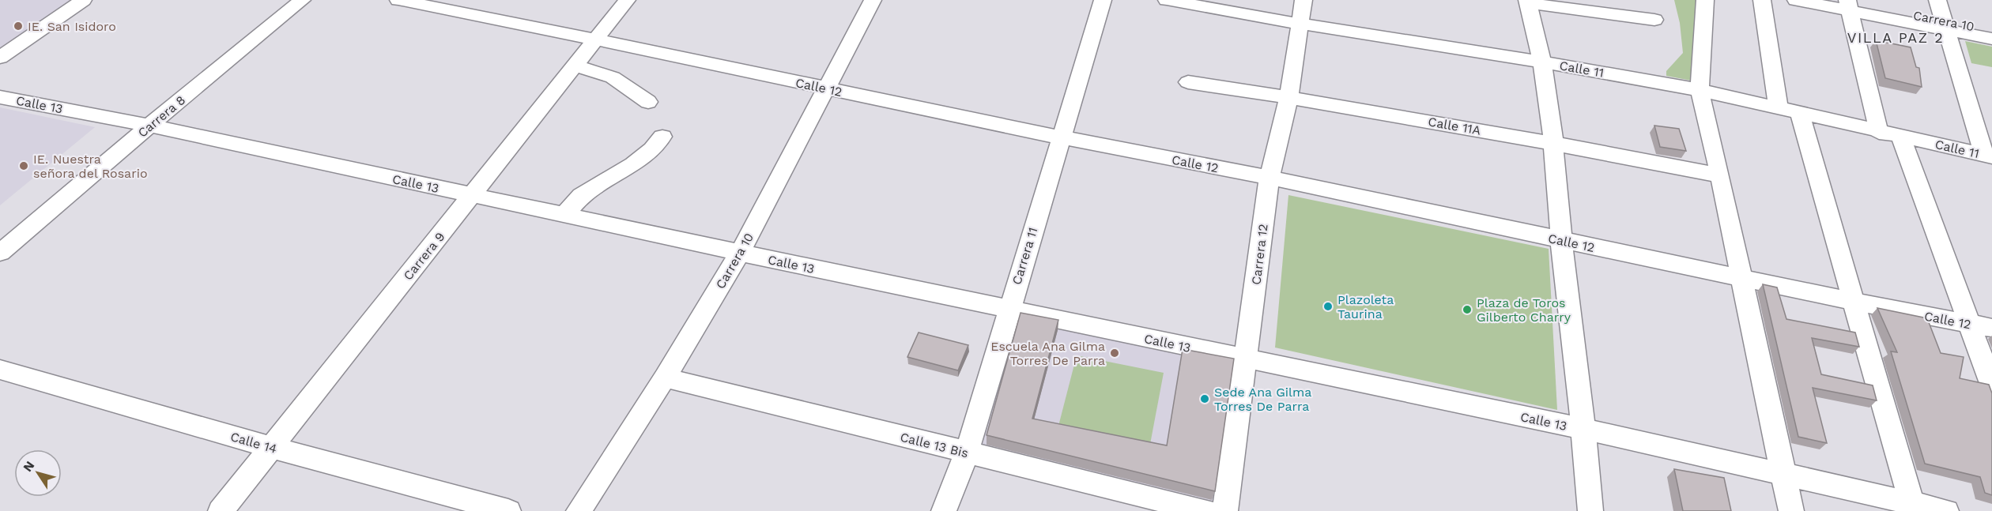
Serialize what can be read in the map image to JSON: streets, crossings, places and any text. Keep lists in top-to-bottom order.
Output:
{
  "streets": {
    "street": [
      "Carrera 10",
      "Calle 11",
      "Calle 12",
      "Calle 13",
      "Carrera 8",
      "Calle 11A",
      "Carrera 12",
      "Carrera 9",
      "Carrera 11",
      "Calle 14",
      "Calle 13 Bis"
    ]
  },
  "crossings": [
    ["Carrera 10", "Calle 12"],
    ["Carrera 10", "Calle 13"],
    ["Carrera 10", "Calle 13 Bis"],
    ["Calle 11", "Calle 13"],
    ["Calle 11", "Carrera 12"],
    ["Calle 12", "Calle 13"],
    ["Calle 12", "Carrera 12"],
    ["Calle 12", "Carrera 9"],
    ["Calle 12", "Carrera 11"],
    ["Calle 13", "Carrera 8"],
    ["Calle 13", "Calle 11A"],
    ["Calle 13", "Carrera 12"],
    ["Calle 13", "Carrera 9"],
    ["Calle 13", "Carrera 11"],
    ["Calle 11A", "Carrera 12"],
    ["Carrera 9", "Calle 14"],
    ["Carrera 11", "Calle 13 Bis"]
  ],
  "districts": ["VILLA PAZ 2"],
  "places": [
    "IE. San Isidoro",
    "IE. Nuestra señora del Rosario",
    "Plazoleta Taurina",
    "Plaza de Toros Gilberto Charry",
    "Escuela Ana Gilma Torres De Parra",
    "Sede Ana Gilma Torres De Parra"
  ],
  "north": "top left"
}
